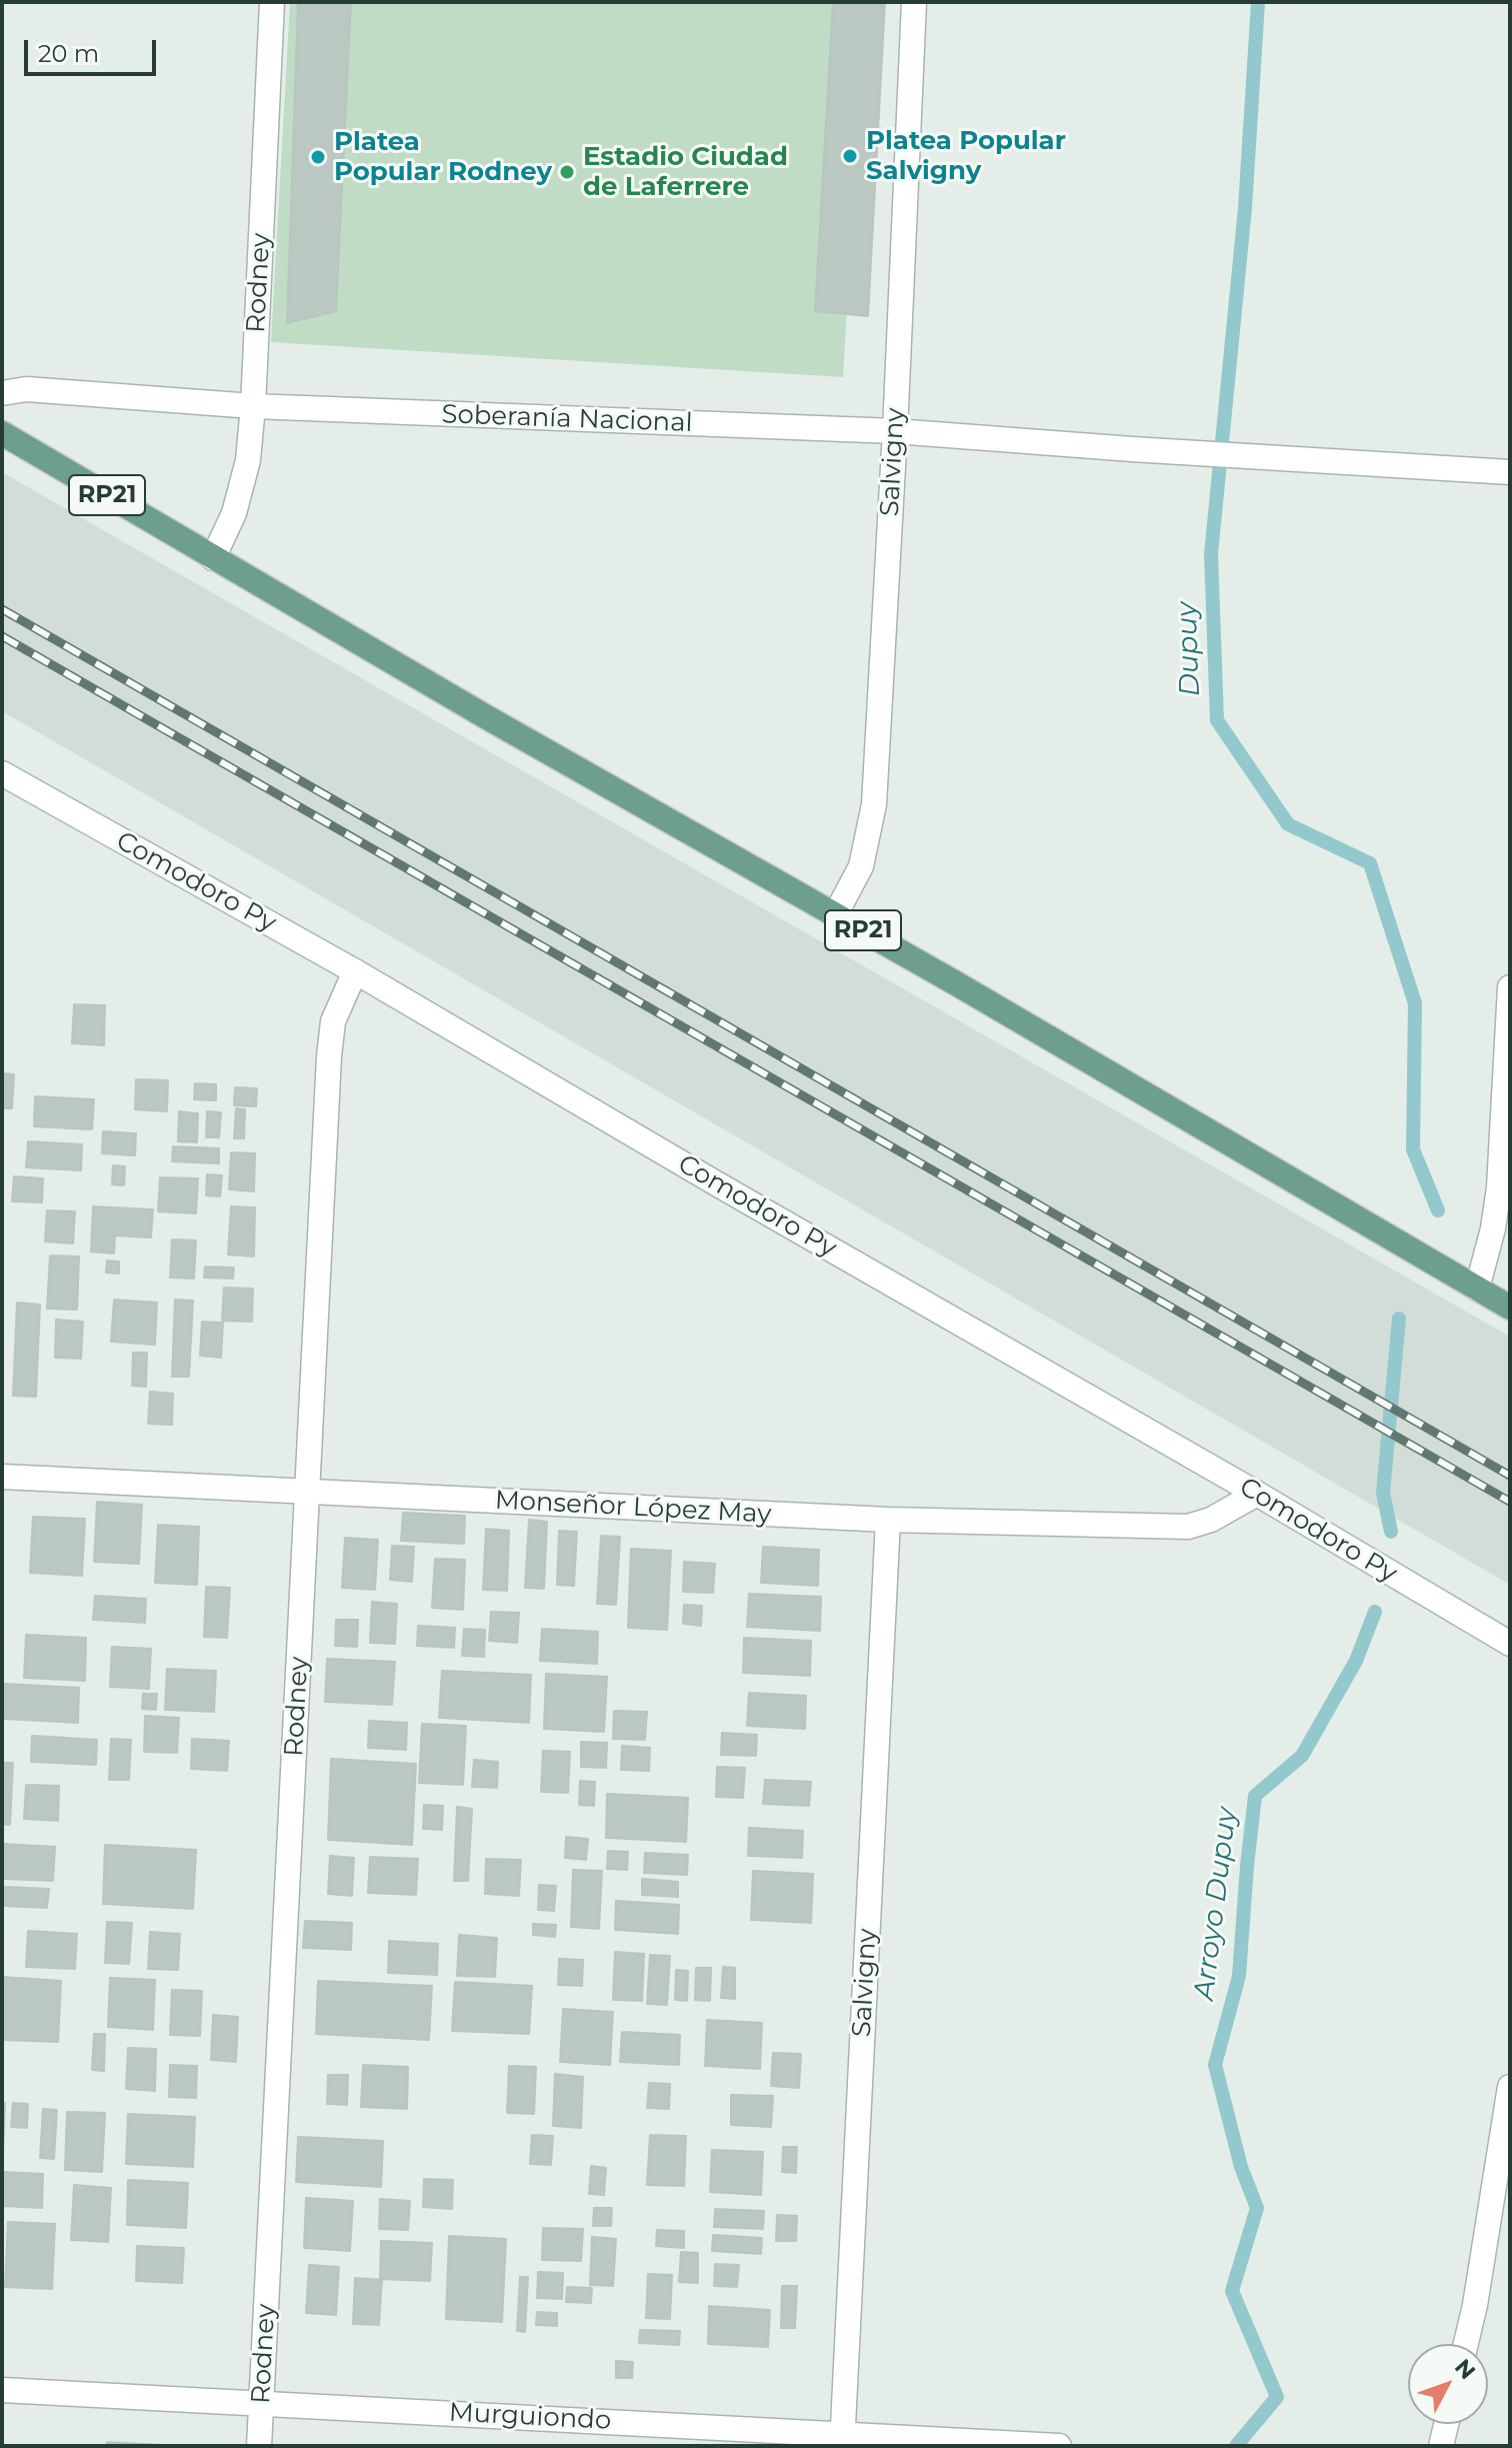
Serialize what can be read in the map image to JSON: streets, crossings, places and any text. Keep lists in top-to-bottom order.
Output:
{
  "streets": {
    "main road": ["RP21"],
    "street": [
      "Rodney",
      "Soberanía Nacional",
      "Salvigny",
      "Comodoro Py",
      "Monseñor López May",
      "Murguiondo"
    ]
  },
  "crossings": [
    ["Rodney", "Soberanía Nacional"],
    ["Rodney", "RP21"],
    ["Rodney", "Comodoro Py"],
    ["Rodney", "Monseñor López May"],
    ["Rodney", "Murguiondo"],
    ["Soberanía Nacional", "Salvigny"],
    ["Salvigny", "RP21"],
    ["Salvigny", "Monseñor López May"],
    ["Salvigny", "Murguiondo"],
    ["Comodoro Py", "Monseñor López May"]
  ],
  "water": ["Dupuy", "Arroyo Dupuy"],
  "places": ["Platea Popular Salvigny", "Platea Popular Rodney", "Estadio Ciudad de Laferrere"],
  "scale_bar": "20 m",
  "north": "top right"
}
